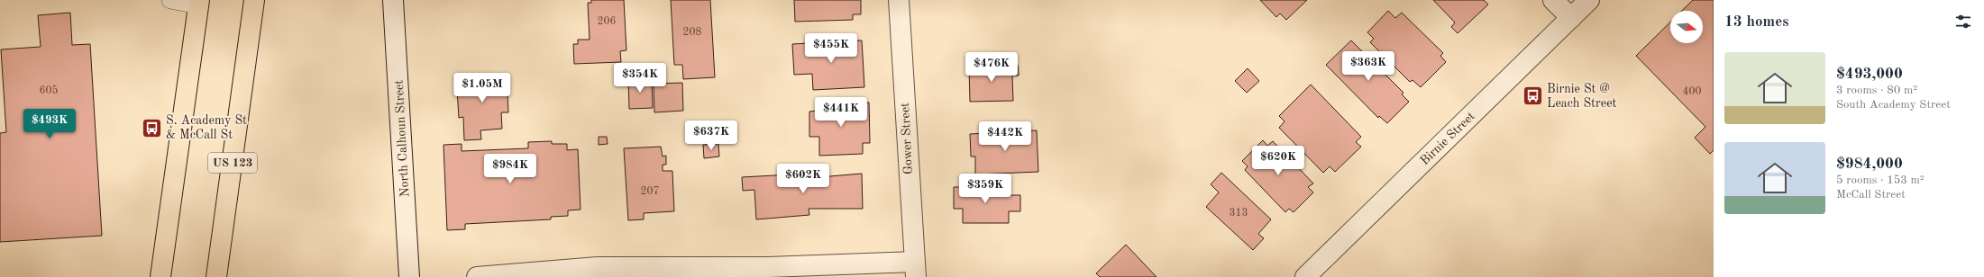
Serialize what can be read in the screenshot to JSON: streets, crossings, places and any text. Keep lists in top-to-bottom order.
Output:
{
  "streets": {
    "highway": ["US 123"],
    "street": ["North Calhoun Street", "Gower Street", "Birnie Street"]
  },
  "places": {
    "bus stop": ["Birnie St @ Leach Street", "S. Academy St & McCall St"]
  },
  "house_numbers": [
    "206",
    "208",
    "605",
    "400",
    "207",
    "313"
  ],
  "north": "right",
  "page": {
    "heading": "13 homes",
    "price": [
      "$455K",
      "$363K",
      "$476K",
      "$354K",
      "$1.05M",
      "$441K",
      "$493K",
      "$637K",
      "$442K",
      "$620K",
      "$984K",
      "$602K",
      "$359K"
    ],
    "list": [
      {
        "name": "$493,000",
        "note": "3 rooms · 80 m² · South Academy Street"
      },
      {
        "name": "$984,000",
        "note": "5 rooms · 153 m² · McCall Street"
      }
    ]
  }
}
